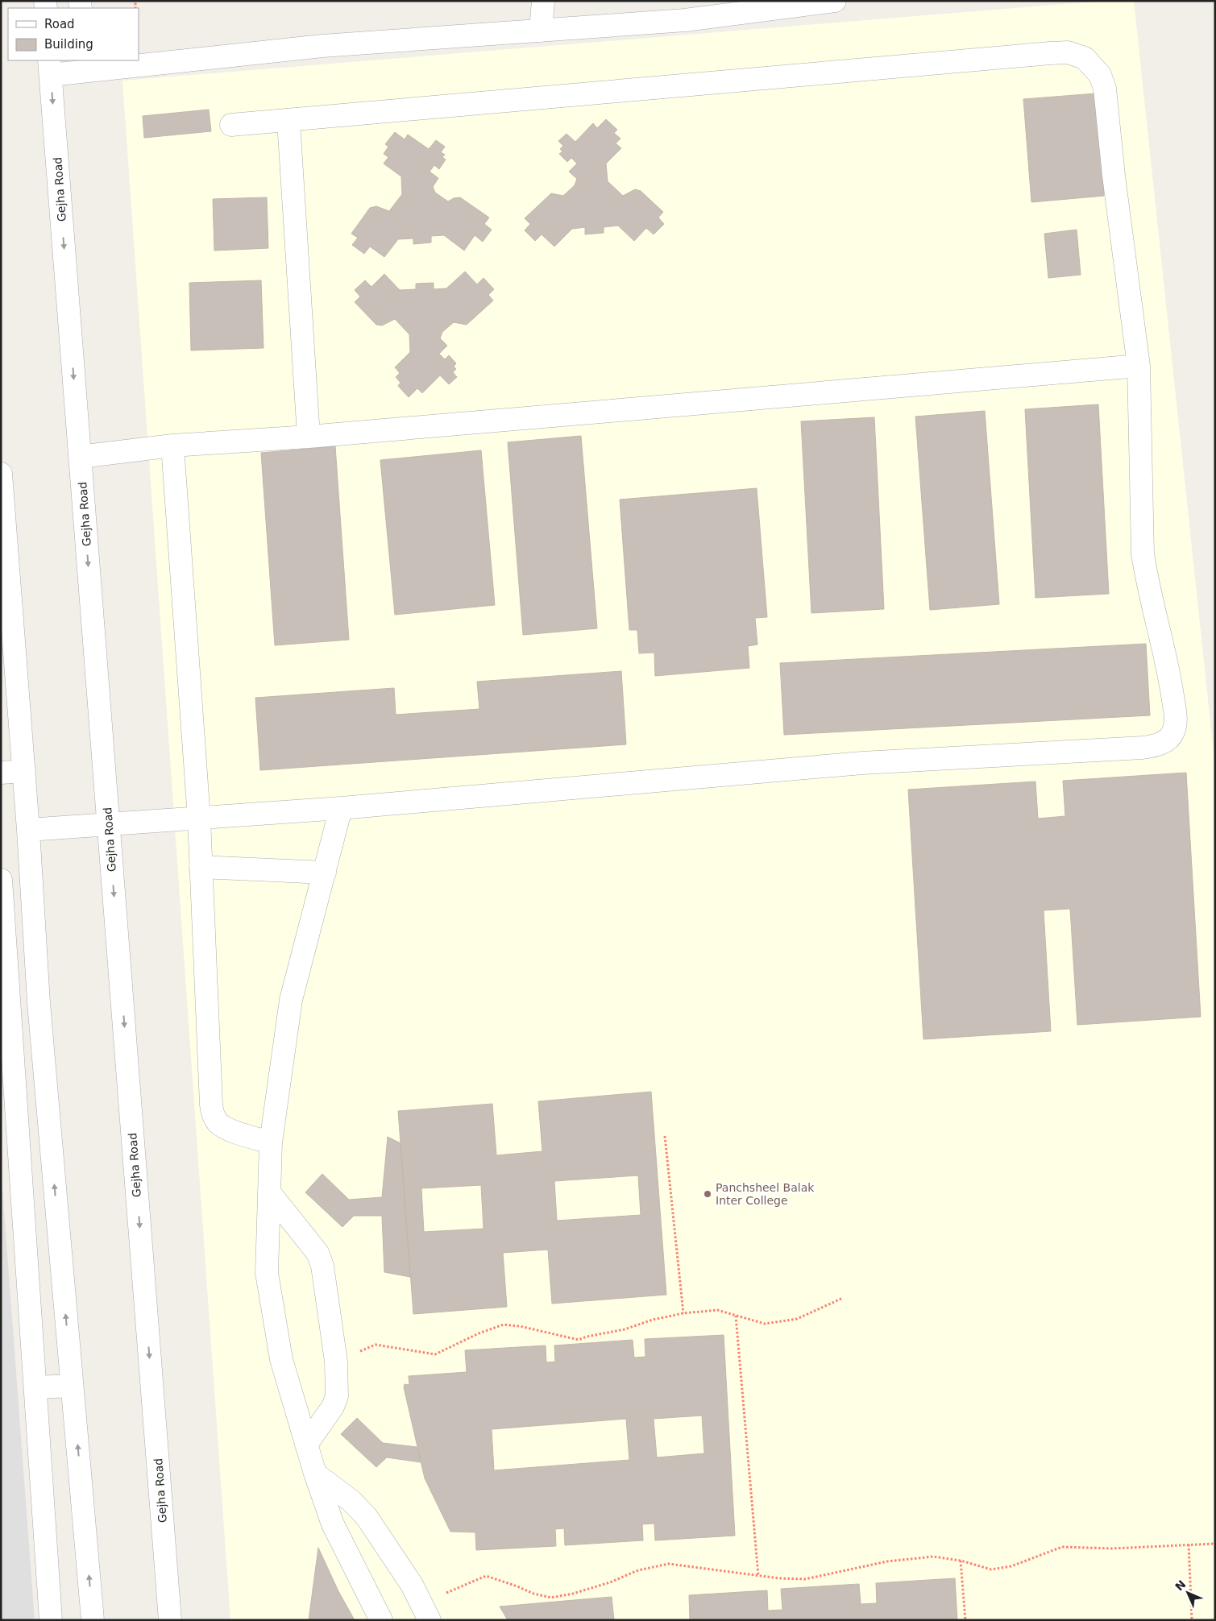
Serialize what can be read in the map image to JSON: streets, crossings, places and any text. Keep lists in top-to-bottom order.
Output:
{
  "streets": {
    "street": ["Gejha Road"]
  },
  "places": ["Panchsheel Balak Inter College"],
  "legend": ["Road", "Building"],
  "north": "top left"
}
